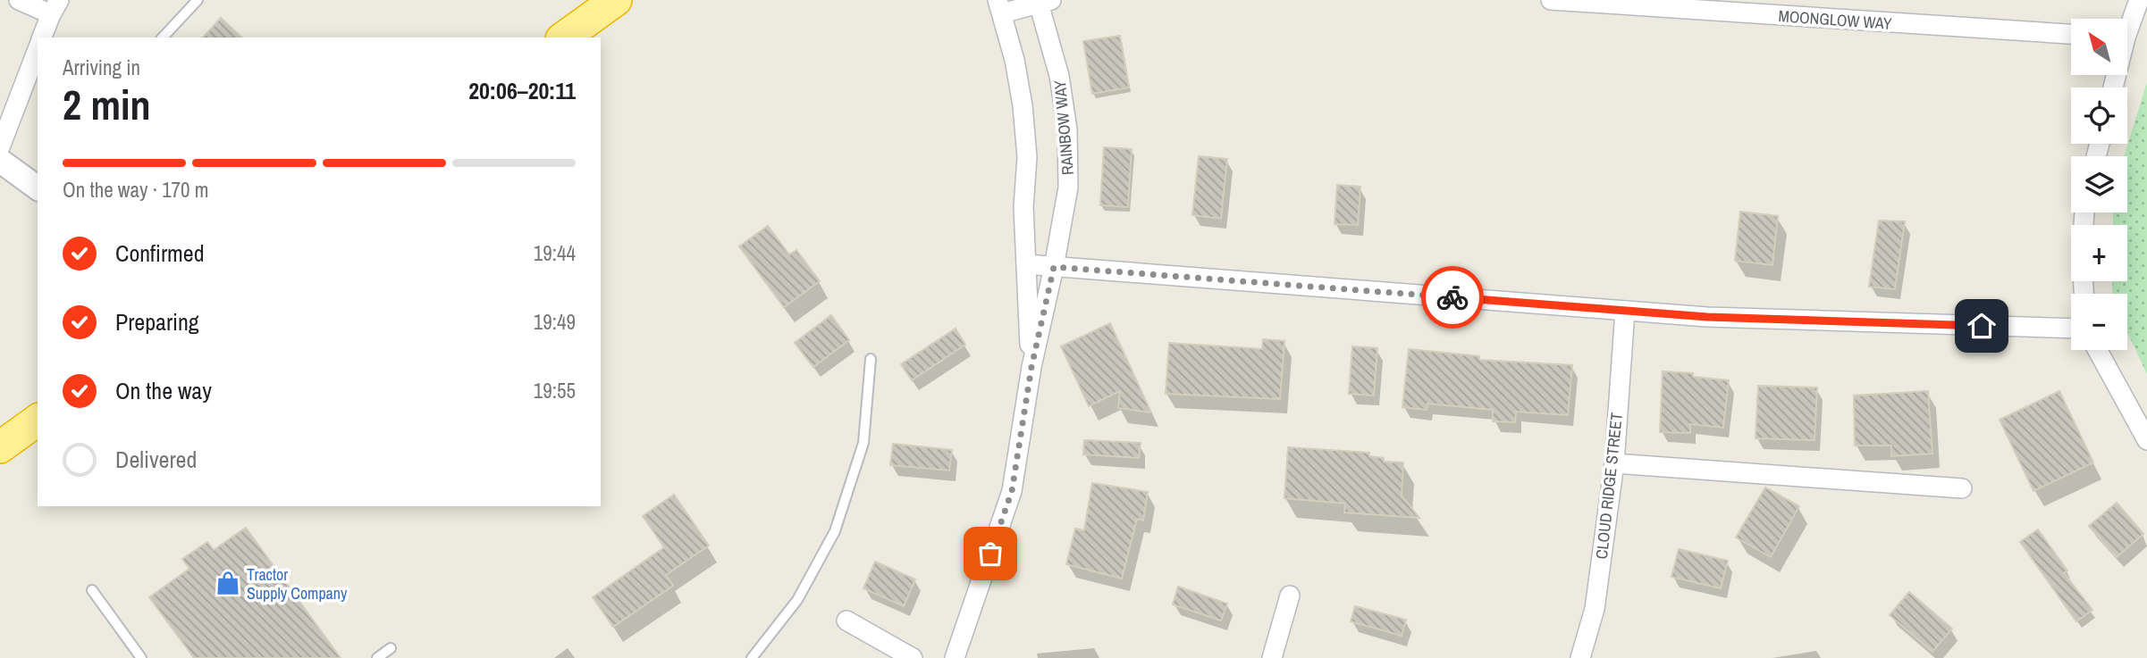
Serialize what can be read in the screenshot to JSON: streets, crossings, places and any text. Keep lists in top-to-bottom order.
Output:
{
  "streets": {
    "street": ["MOONGLOW WAY", "RAINBOW WAY", "CLOUD RIDGE STREET"]
  },
  "places": {
    "shop": ["Tractor Supply Company"]
  },
  "north": "top left",
  "page": {
    "map_buttons": ["+", "−"],
    "heading": ["2 min", "Arriving in", "20:06–20:11"],
    "bar": "On the way · 170 m",
    "list": [
      ["Confirmed", "19:44"],
      ["Preparing", "19:49"],
      ["On the way", "19:55"],
      "Delivered"
    ]
  }
}
